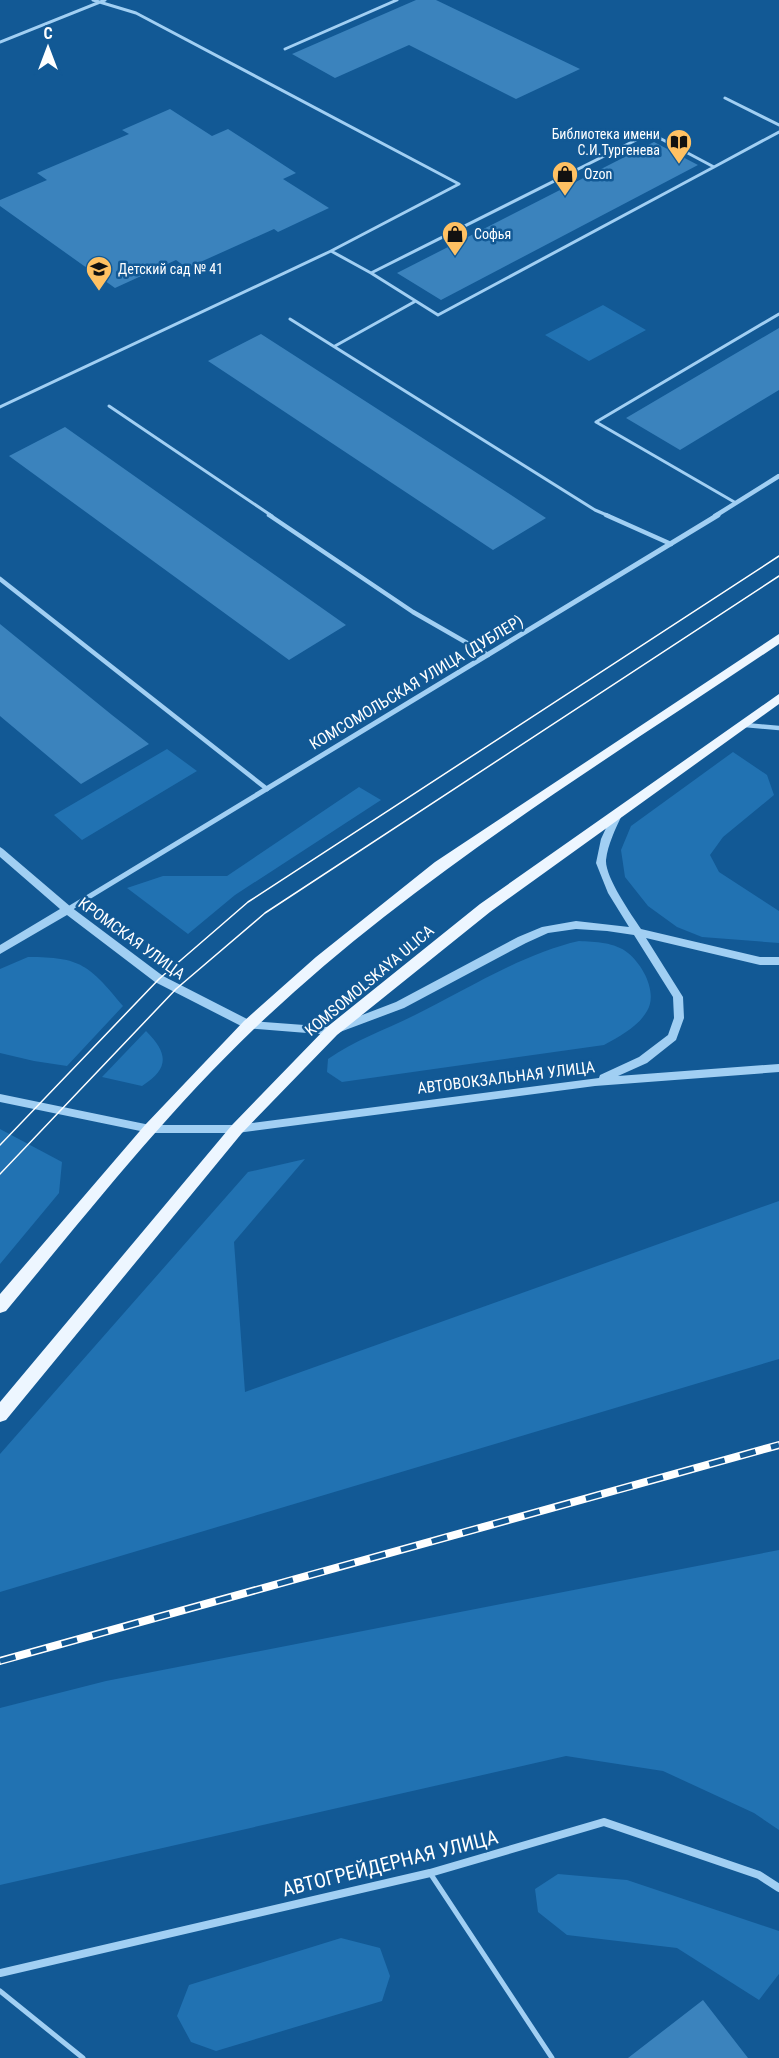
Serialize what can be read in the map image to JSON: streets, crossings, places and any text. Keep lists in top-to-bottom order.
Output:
{
  "streets": {
    "main road": ["KOMSOMOLSKAYA ULICA"],
    "street": [
      "КОМСОМОЛЬСКАЯ УЛИЦА (ДУБЛЕР)",
      "КРОМСКАЯ УЛИЦА",
      "АВТОВОКЗАЛЬНАЯ УЛИЦА",
      "АВТОГРЕЙДЕРНАЯ УЛИЦА"
    ]
  },
  "crossings": [
    ["КОМСОМОЛЬСКАЯ УЛИЦА (ДУБЛЕР)", "КРОМСКАЯ УЛИЦА"],
    ["КРОМСКАЯ УЛИЦА", "KOMSOMOLSKAYA ULICA"],
    ["KOMSOMOLSKAYA ULICA", "АВТОВОКЗАЛЬНАЯ УЛИЦА"]
  ],
  "places": {
    "library": ["Библиотека имени С.И.Тургенева"],
    "shop": ["Ozon", "Софья"],
    "school or university": ["Детский сад № 41"]
  },
  "north": "top"
}
